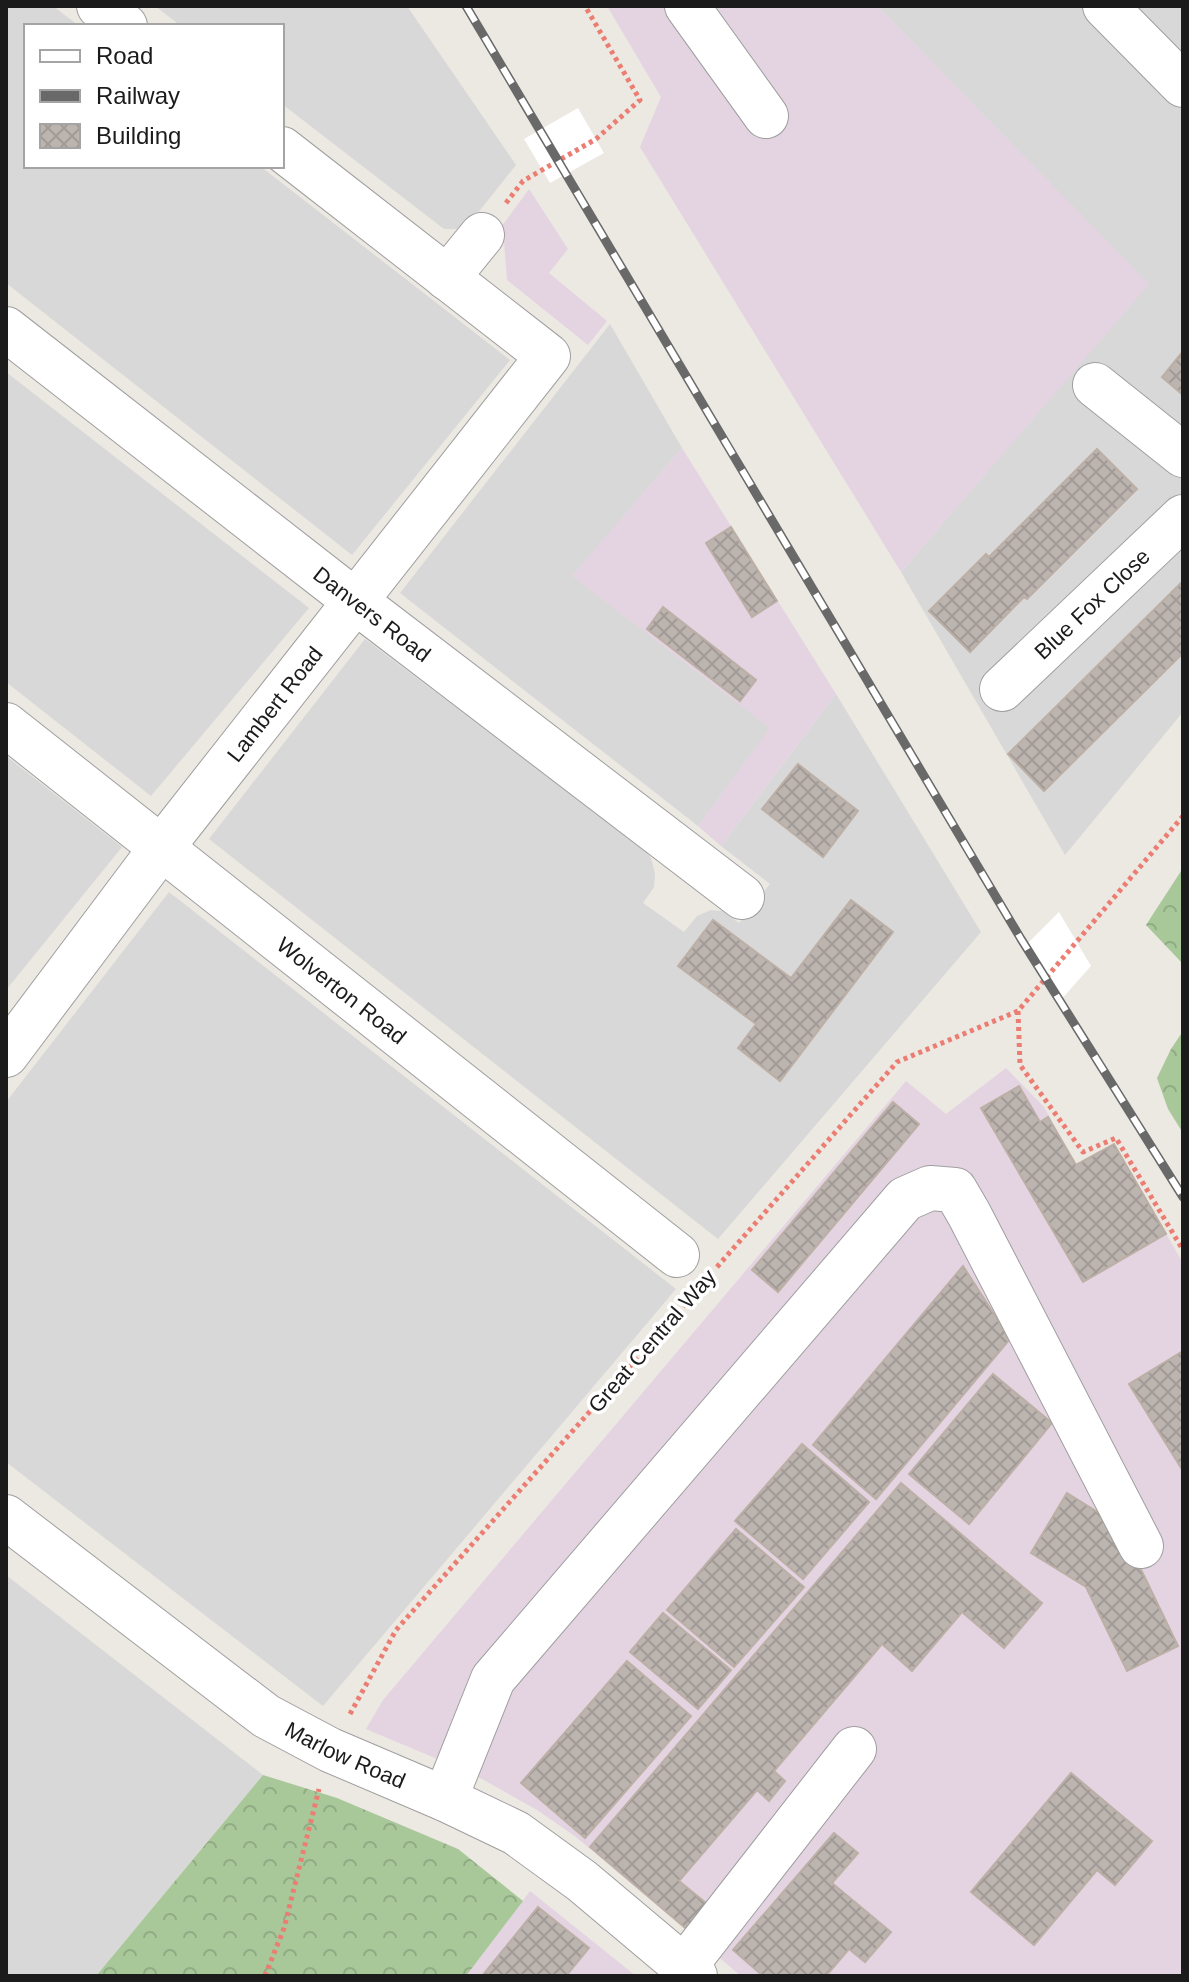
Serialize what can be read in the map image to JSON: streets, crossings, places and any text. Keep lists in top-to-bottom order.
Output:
{
  "streets": {
    "street": [
      "Blue Fox Close",
      "Danvers Road",
      "Lambert Road",
      "Wolverton Road",
      "Marlow Road"
    ],
    "path": ["Great Central Way"]
  },
  "crossings": [
    ["Danvers Road", "Lambert Road"],
    ["Lambert Road", "Wolverton Road"],
    ["Wolverton Road", "Great Central Way"],
    ["Great Central Way", "Marlow Road"]
  ],
  "legend": ["Road", "Railway", "Building"]
}
